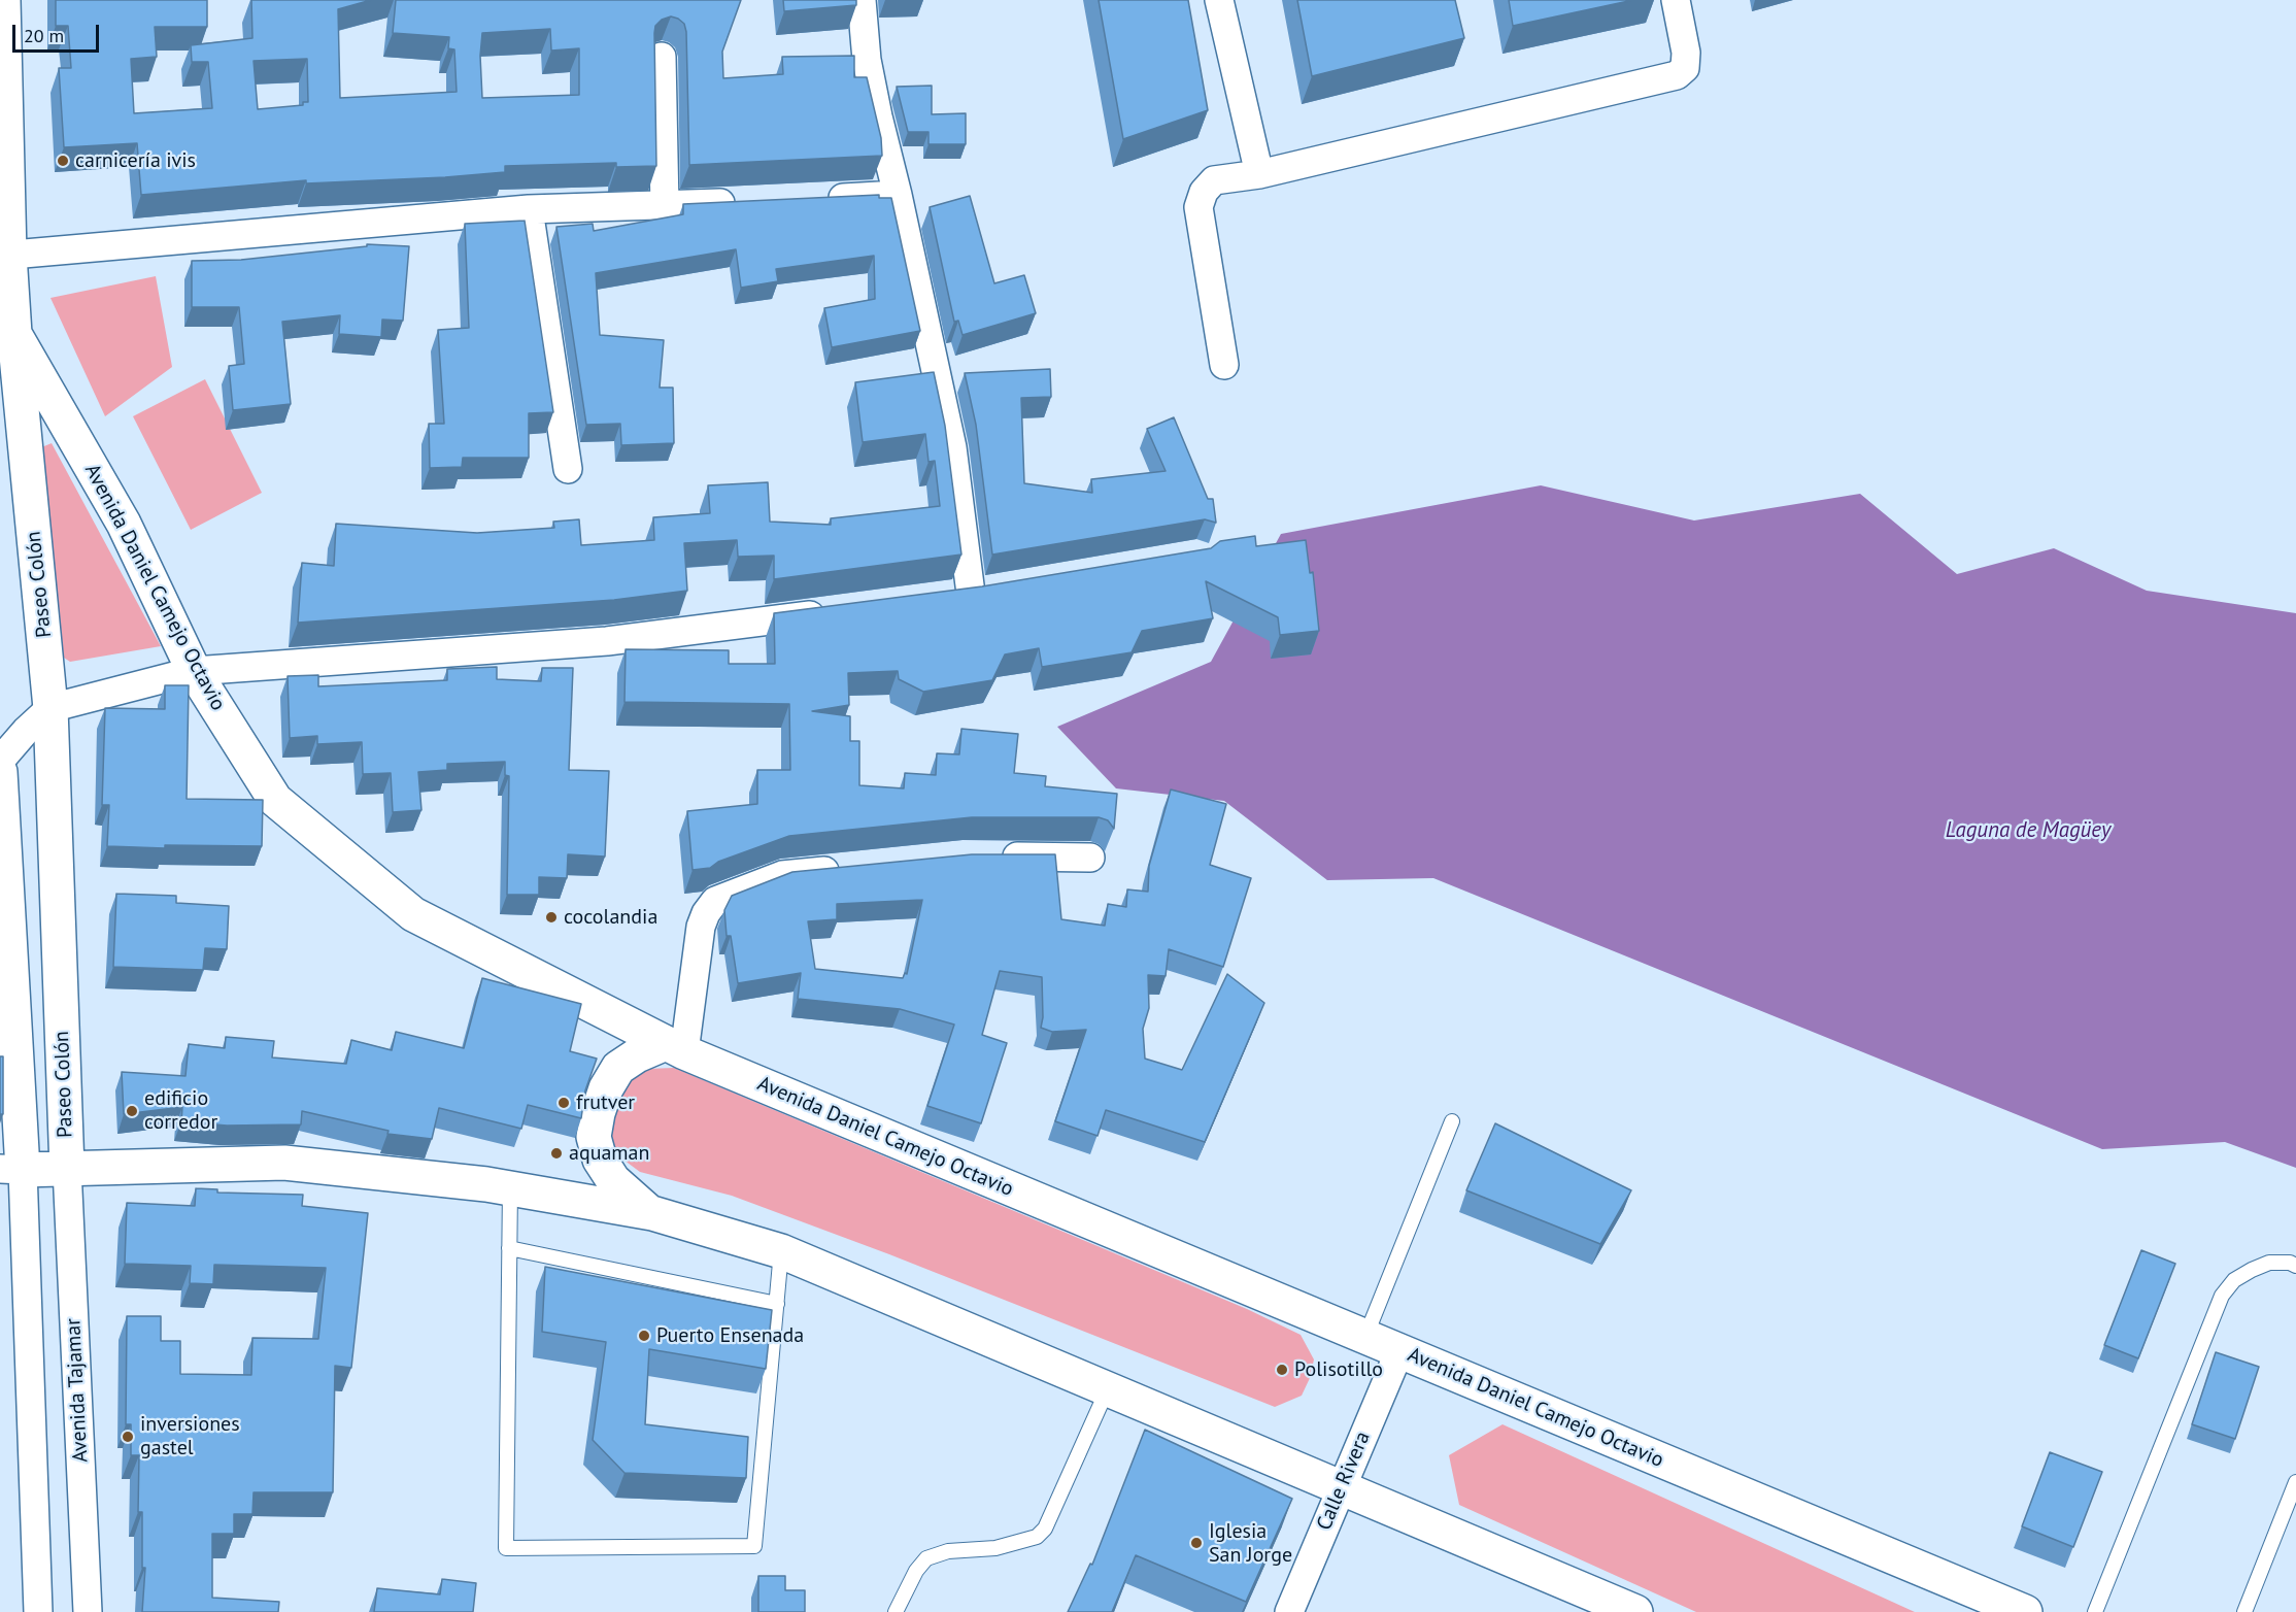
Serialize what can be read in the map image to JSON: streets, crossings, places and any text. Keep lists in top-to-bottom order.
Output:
{
  "streets": {
    "main road": ["Paseo Colón", "Avenida Daniel Camejo Octavio"],
    "street": ["Avenida Tajamar", "Calle Rivera"]
  },
  "crossings": [
    ["Paseo Colón", "Avenida Daniel Camejo Octavio"],
    ["Paseo Colón", "Avenida Tajamar"],
    ["Avenida Daniel Camejo Octavio", "Calle Rivera"]
  ],
  "water": ["Laguna de Magüey"],
  "places": [
    "carnicería ivis",
    "cocolandia",
    "frutver",
    "edificio corredor",
    "aquaman",
    "Puerto Ensenada",
    "Polisotillo",
    "inversiones gastel",
    "Iglesia San Jorge"
  ],
  "scale_bar": "20 m"
}
